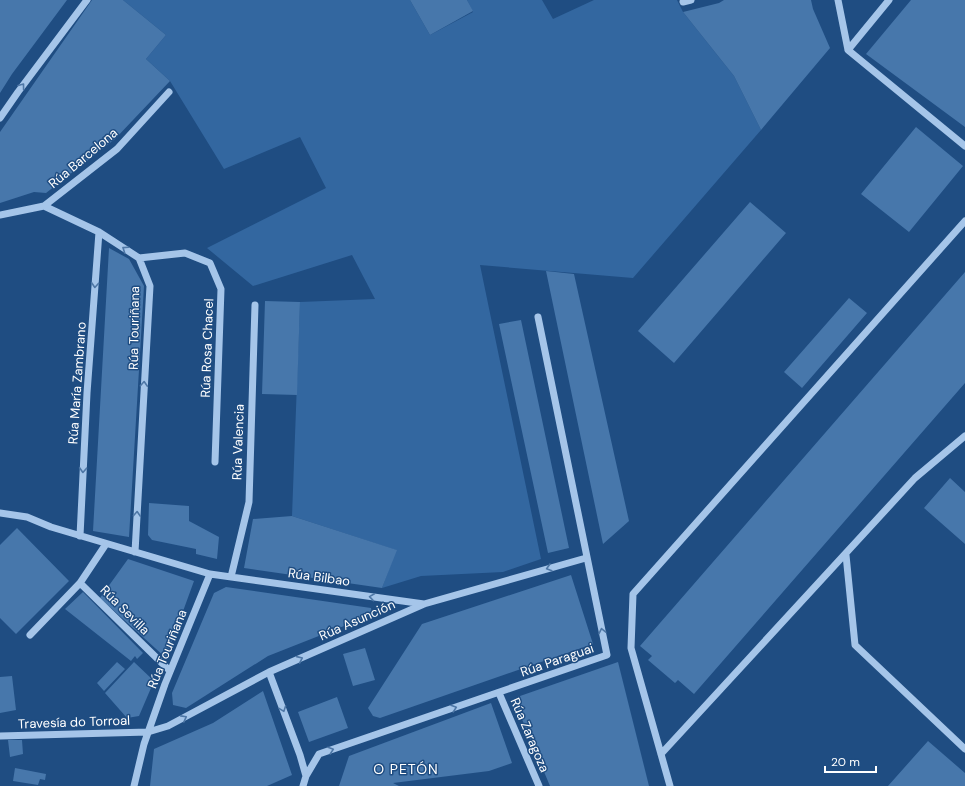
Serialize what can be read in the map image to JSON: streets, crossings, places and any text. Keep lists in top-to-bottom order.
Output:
{
  "streets": {
    "street": [
      "Rúa Barcelona",
      "Rúa Touriñana",
      "Rúa Rosa Chacel",
      "Rúa María Zambrano",
      "Rúa Valencia",
      "Rúa Bilbao",
      "Rúa Sevilla",
      "Rúa Asunción",
      "Rúa Paraguai",
      "Travesía do Torroal",
      "Rúa Zaragoza"
    ]
  },
  "crossings": [
    ["Rúa Touriñana", "Rúa Rosa Chacel"],
    ["Rúa Touriñana", "Rúa Bilbao"],
    ["Rúa Touriñana", "Rúa Sevilla"],
    ["Rúa Touriñana", "Rúa Asunción"],
    ["Rúa Touriñana", "Travesía do Torroal"],
    ["Rúa Valencia", "Rúa Bilbao"],
    ["Rúa Bilbao", "Rúa Asunción"],
    ["Rúa Asunción", "Rúa Paraguai"],
    ["Rúa Asunción", "Travesía do Torroal"],
    ["Rúa Paraguai", "Rúa Zaragoza"]
  ],
  "one_way": [
    "Rúa Touriñana",
    "Rúa María Zambrano",
    "Rúa Bilbao",
    "Rúa Paraguai"
  ],
  "districts": ["O PETÓN"],
  "scale_bar": "20 m"
}
